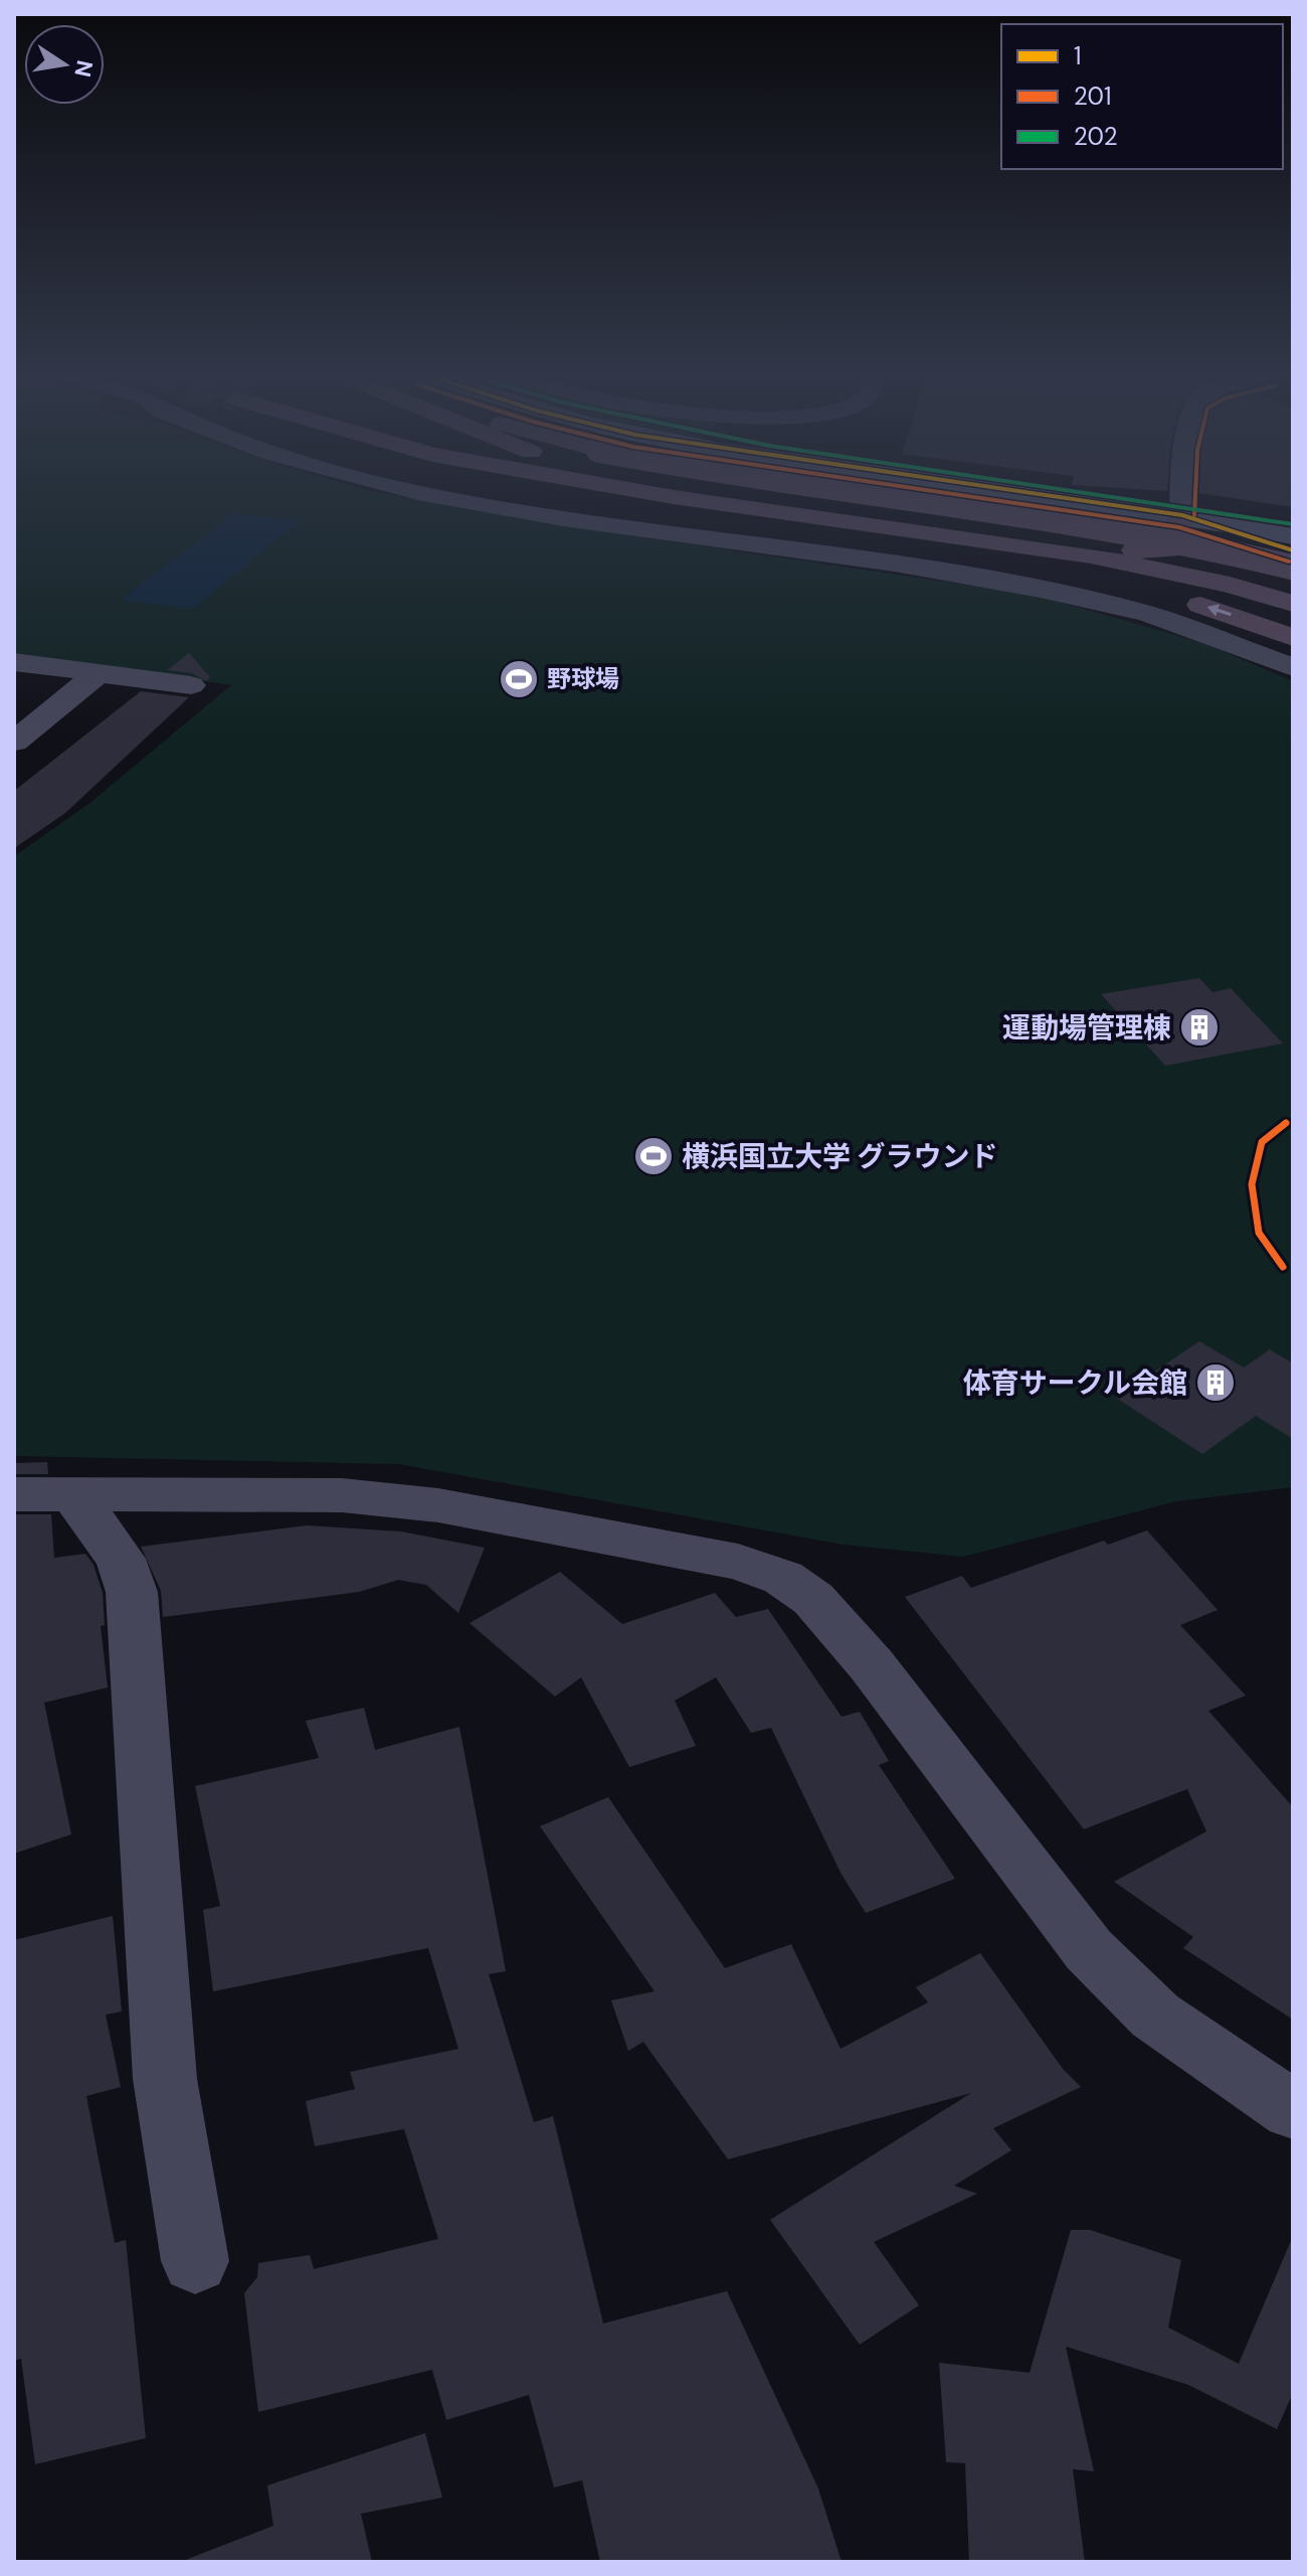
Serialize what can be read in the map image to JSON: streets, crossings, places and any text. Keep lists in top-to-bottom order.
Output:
{
  "places": {
    "sports": ["野球場", "横浜国立大学 グラウンド"],
    "building": ["運動場管理棟", "体育サークル会館"]
  },
  "lines": ["transit line 1", "transit line 201", "transit line 202"],
  "legend": ["1", "201", "202"],
  "north": "right"
}
